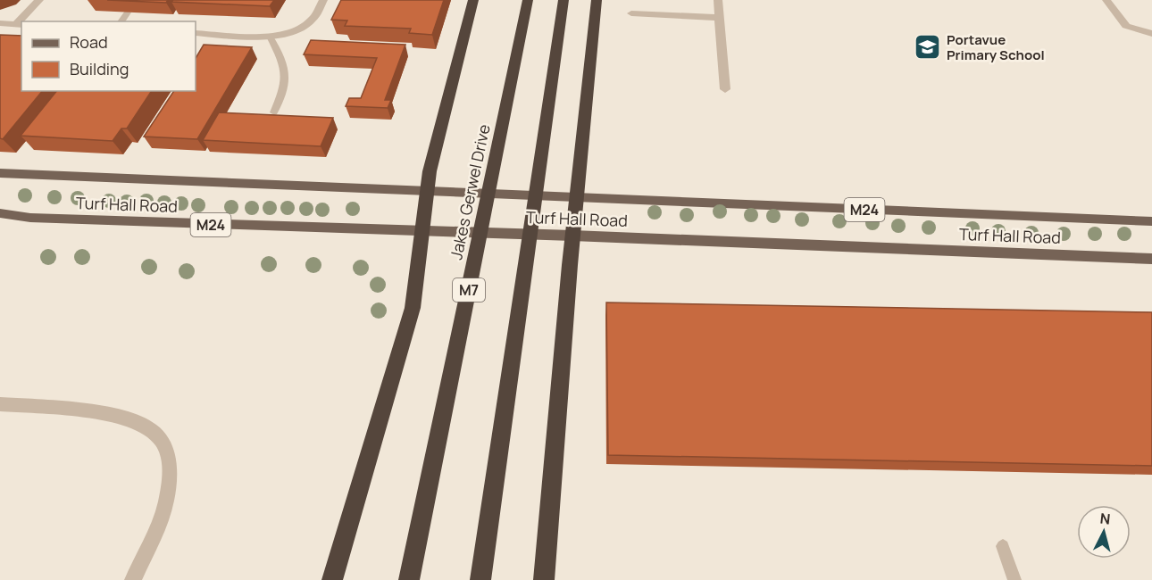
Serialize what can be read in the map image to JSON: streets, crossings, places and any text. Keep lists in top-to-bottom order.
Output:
{
  "streets": {
    "highway": ["Jakes Gerwel Drive", "M7"],
    "main road": ["Turf Hall Road", "M24"]
  },
  "places": {
    "school or university": ["Portavue Primary School"]
  },
  "legend": ["Road", "Building"],
  "north": "top"
}
